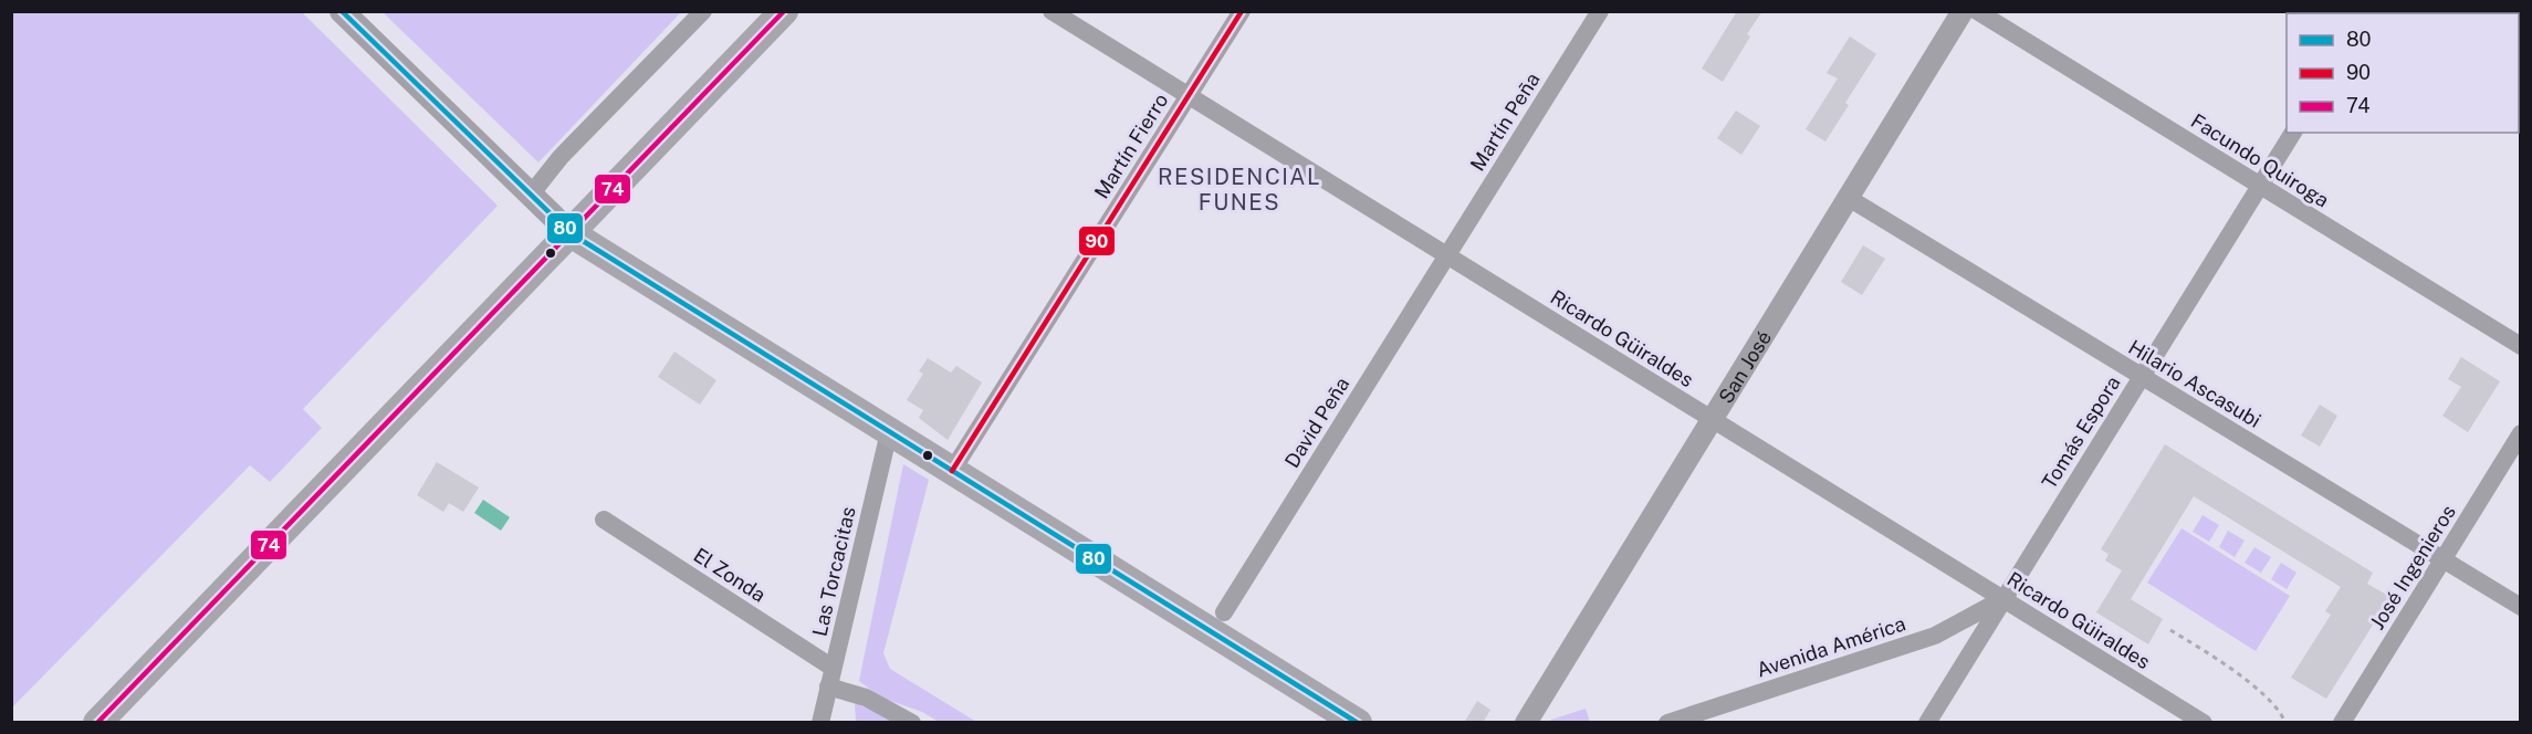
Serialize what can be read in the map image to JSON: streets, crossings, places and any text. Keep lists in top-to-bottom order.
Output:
{
  "streets": {
    "street": [
      "Martín Peña",
      "Martín Fierro",
      "Facundo Quiroga",
      "Ricardo Güiraldes",
      "San José",
      "Hilario Ascasubi",
      "David Peña",
      "Tomás Espora",
      "José Ingenieros",
      "Las Torcacitas",
      "El Zonda",
      "Avenida América"
    ]
  },
  "crossings": [
    ["Martín Peña", "Ricardo Güiraldes"],
    ["Martín Peña", "David Peña"],
    ["Martín Fierro", "Ricardo Güiraldes"],
    ["Facundo Quiroga", "Tomás Espora"],
    ["Ricardo Güiraldes", "San José"],
    ["Ricardo Güiraldes", "David Peña"],
    ["Ricardo Güiraldes", "Tomás Espora"],
    ["Ricardo Güiraldes", "Avenida América"],
    ["San José", "Hilario Ascasubi"],
    ["Hilario Ascasubi", "Tomás Espora"],
    ["Hilario Ascasubi", "José Ingenieros"],
    ["Tomás Espora", "Avenida América"],
    ["Las Torcacitas", "El Zonda"]
  ],
  "districts": ["RESIDENCIAL FUNES"],
  "lines": ["transit line 80", "transit line 90", "transit line 74"],
  "legend": ["80", "90", "74"]
}
